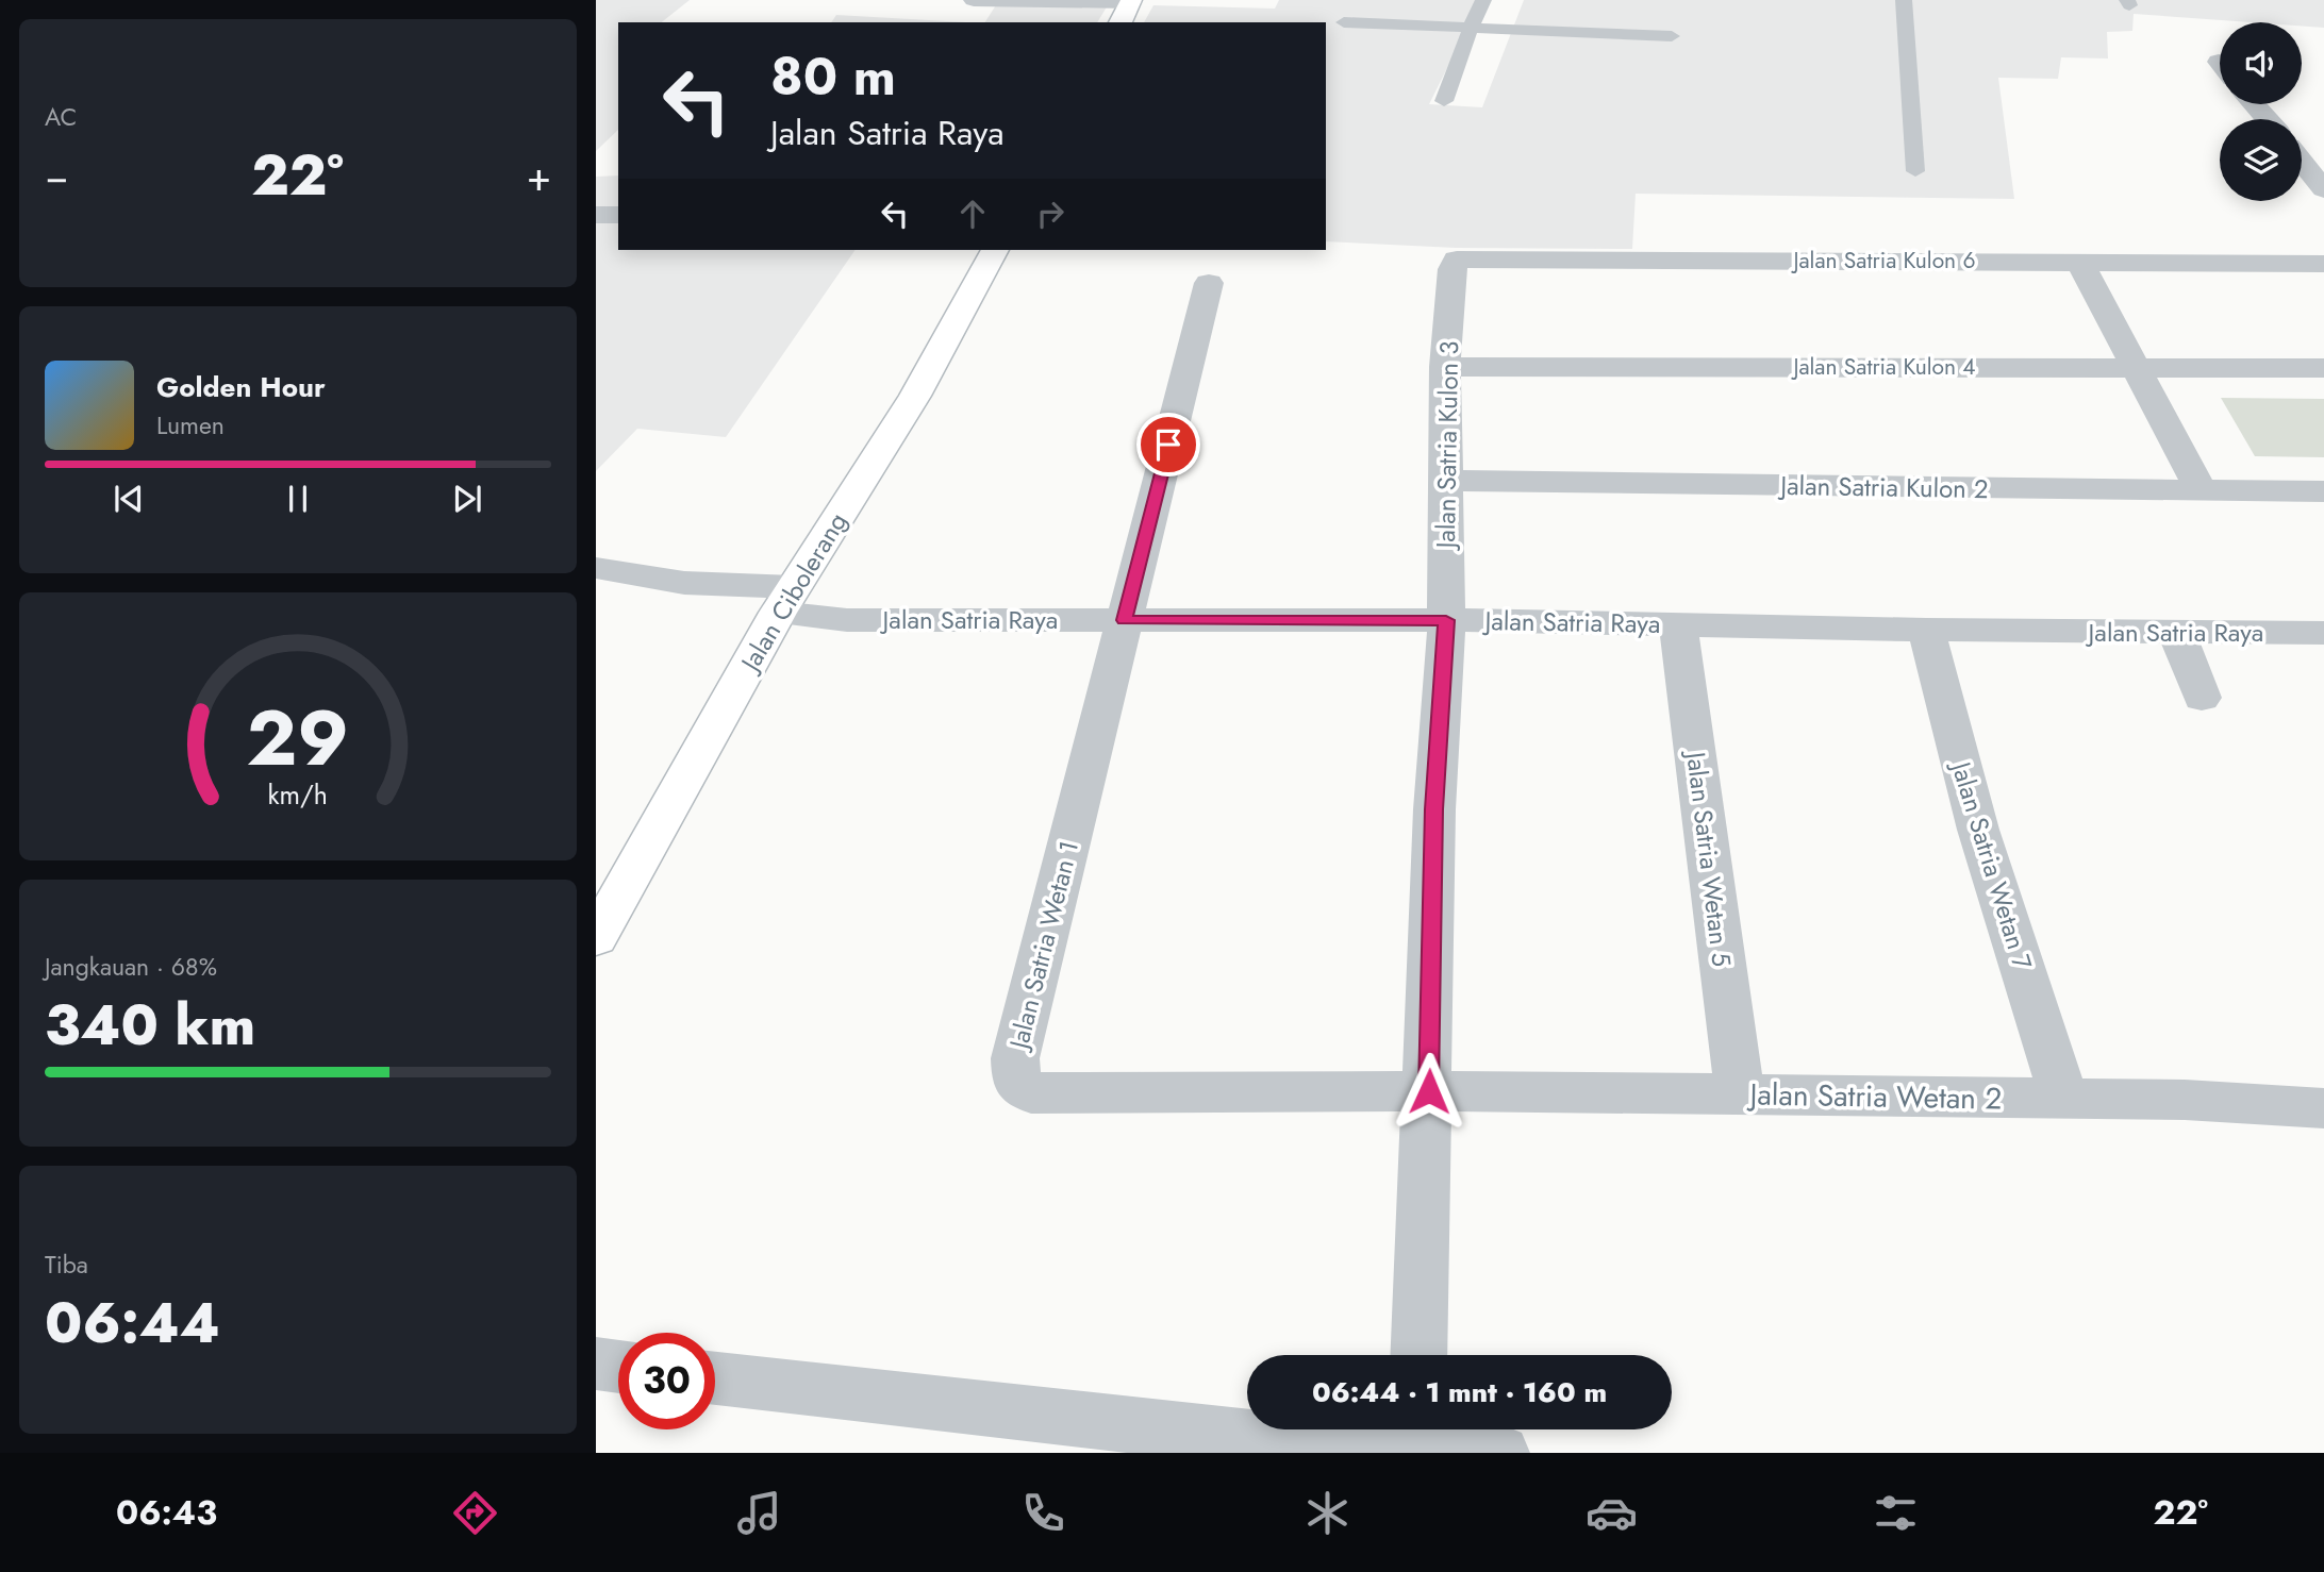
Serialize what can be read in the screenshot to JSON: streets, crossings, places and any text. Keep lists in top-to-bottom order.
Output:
{
  "streets": {
    "street": [
      "Jalan Satria Kulon 6",
      "Jalan Satria Kulon 4",
      "Jalan Satria Kulon 3",
      "Jalan Satria Kulon 2",
      "Jalan Cibolerang",
      "Jalan Satria Raya",
      "Jalan Satria Wetan 5",
      "Jalan Satria Wetan 7",
      "Jalan Satria Wetan 1",
      "Jalan Satria Wetan 2"
    ]
  },
  "crossings": [
    ["Jalan Satria Kulon 6", "Jalan Satria Kulon 3"],
    ["Jalan Satria Kulon 4", "Jalan Satria Kulon 3"],
    ["Jalan Satria Kulon 3", "Jalan Satria Kulon 2"],
    ["Jalan Satria Kulon 3", "Jalan Satria Raya"],
    ["Jalan Satria Kulon 3", "Jalan Satria Wetan 1"],
    ["Jalan Satria Kulon 3", "Jalan Satria Wetan 2"],
    ["Jalan Cibolerang", "Jalan Satria Raya"],
    ["Jalan Satria Raya", "Jalan Satria Wetan 5"],
    ["Jalan Satria Raya", "Jalan Satria Wetan 7"],
    ["Jalan Satria Raya", "Jalan Satria Wetan 1"],
    ["Jalan Satria Wetan 5", "Jalan Satria Wetan 2"],
    ["Jalan Satria Wetan 7", "Jalan Satria Wetan 2"],
    ["Jalan Satria Wetan 1", "Jalan Satria Wetan 2"]
  ],
  "page": {
    "tile": [
      "AC",
      ["Jangkauan · 68%", "340 km"],
      ["Tiba", "06:44"]
    ],
    "turn": ["80 m", "Jalan Satria Raya"],
    "heat": ["−", "22°", "+"],
    "song": ["Golden Hour", "Lumen"],
    "limit": "30",
    "trip": "06:44 · 1 mnt · 160 m",
    "tabs": ["06:43", "22°"],
    "gauge": ["29", "km/h"]
  }
}
